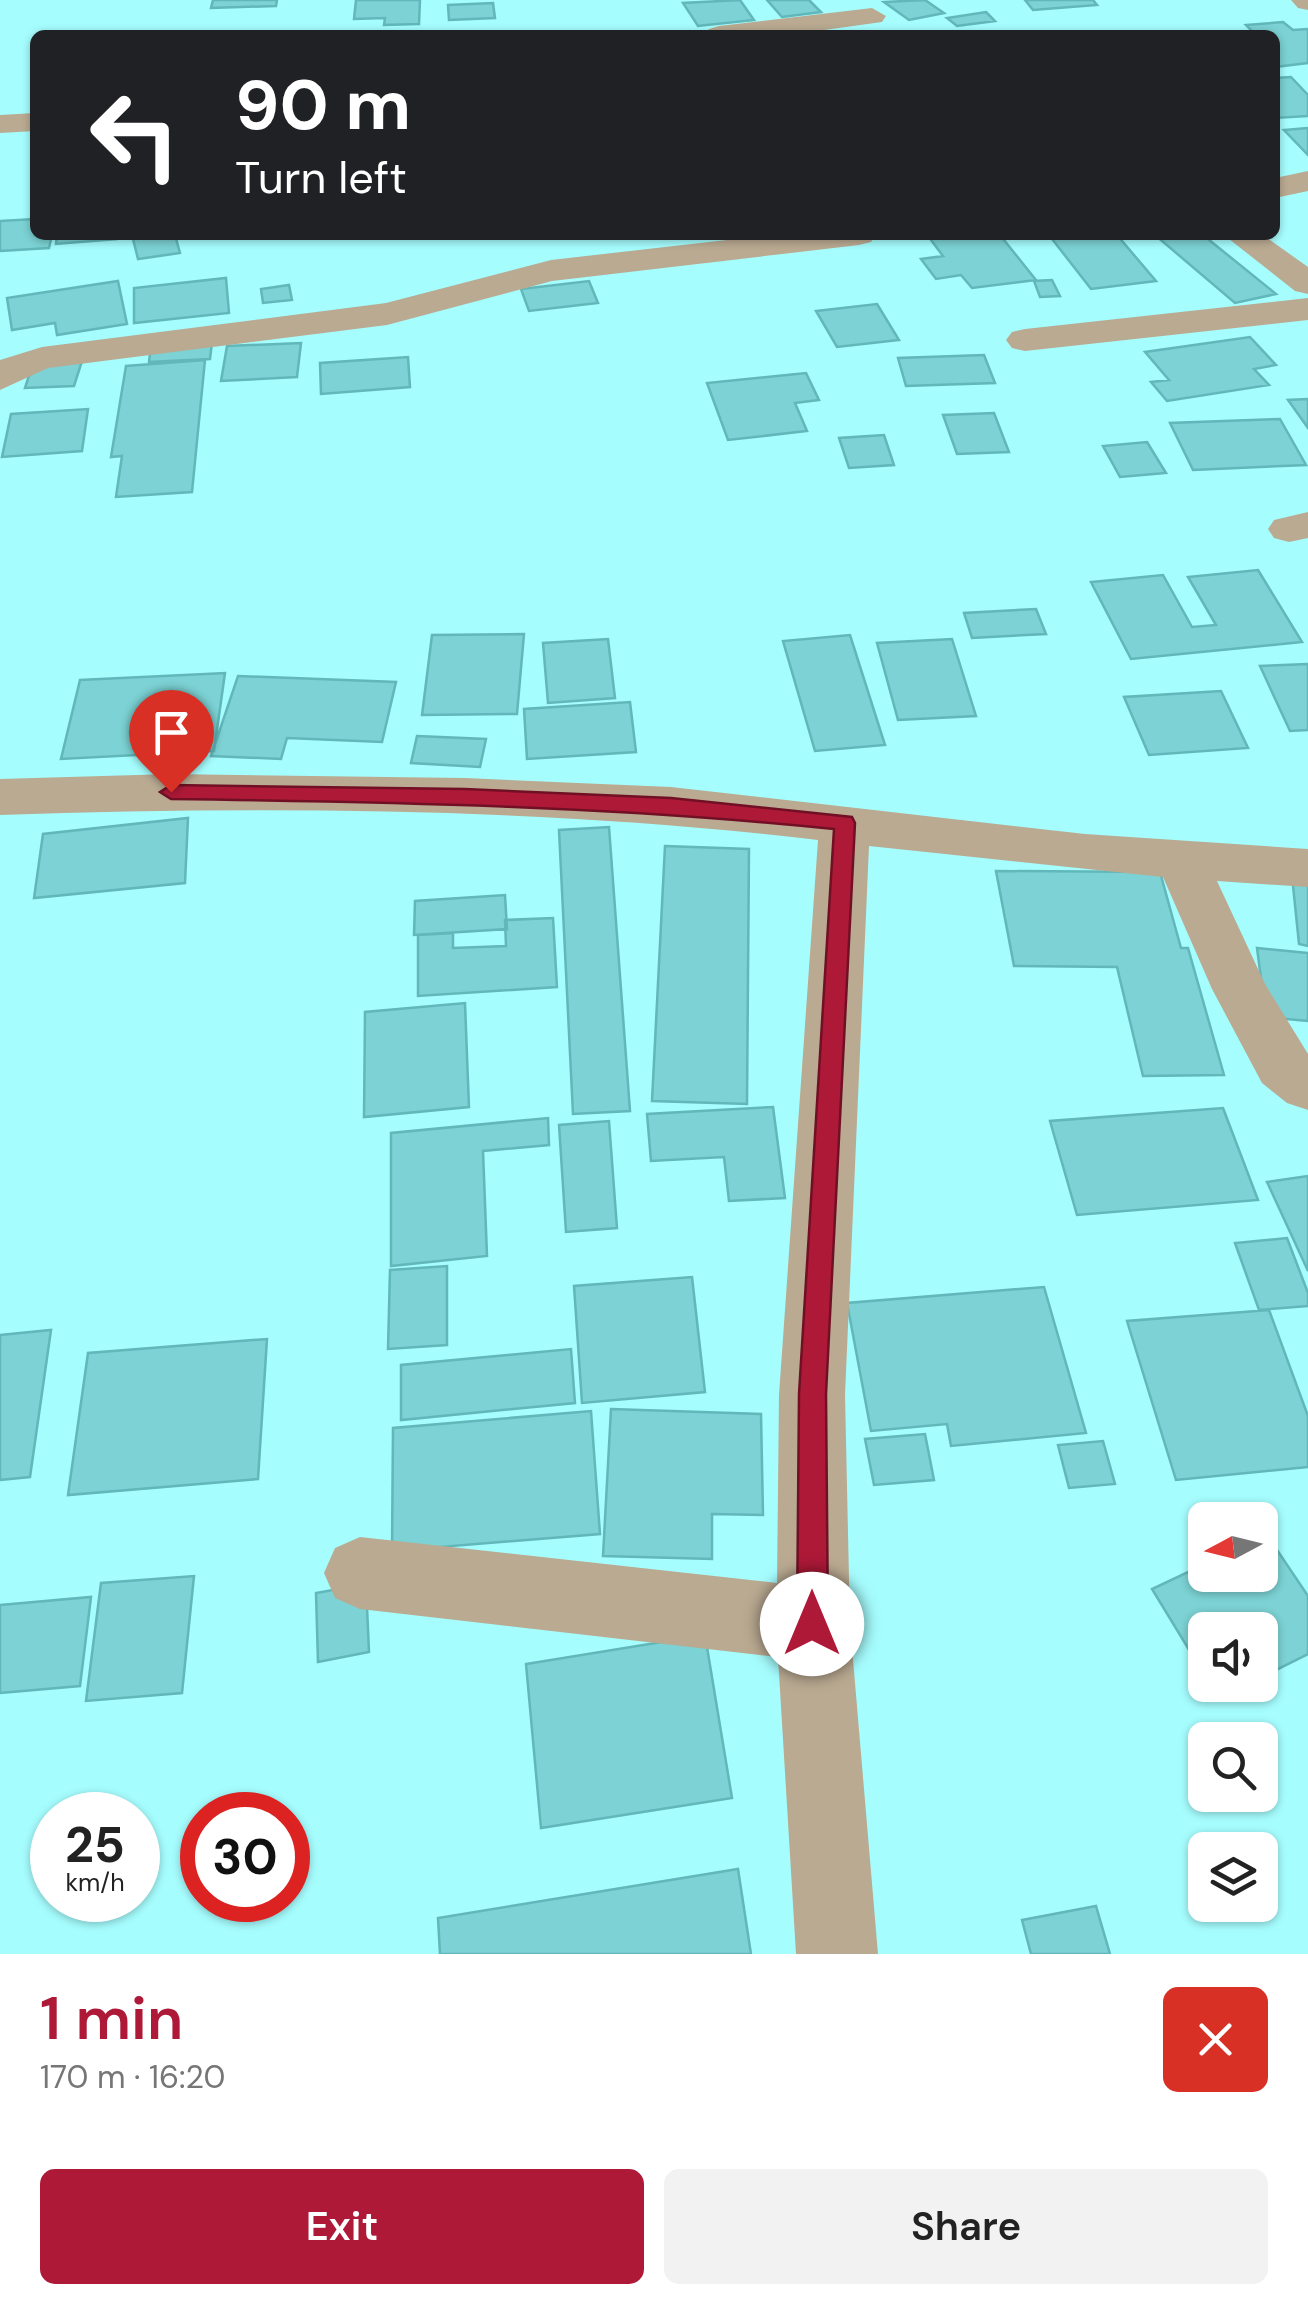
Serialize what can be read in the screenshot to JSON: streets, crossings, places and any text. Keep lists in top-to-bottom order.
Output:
{
  "north": "left",
  "page": {
    "turn": ["90 m", "Turn left"],
    "speed": "25 km/h",
    "limit": "30",
    "heading": ["1 min", "170 m · 16:20"],
    "buttons": ["Exit", "Share"]
  }
}
